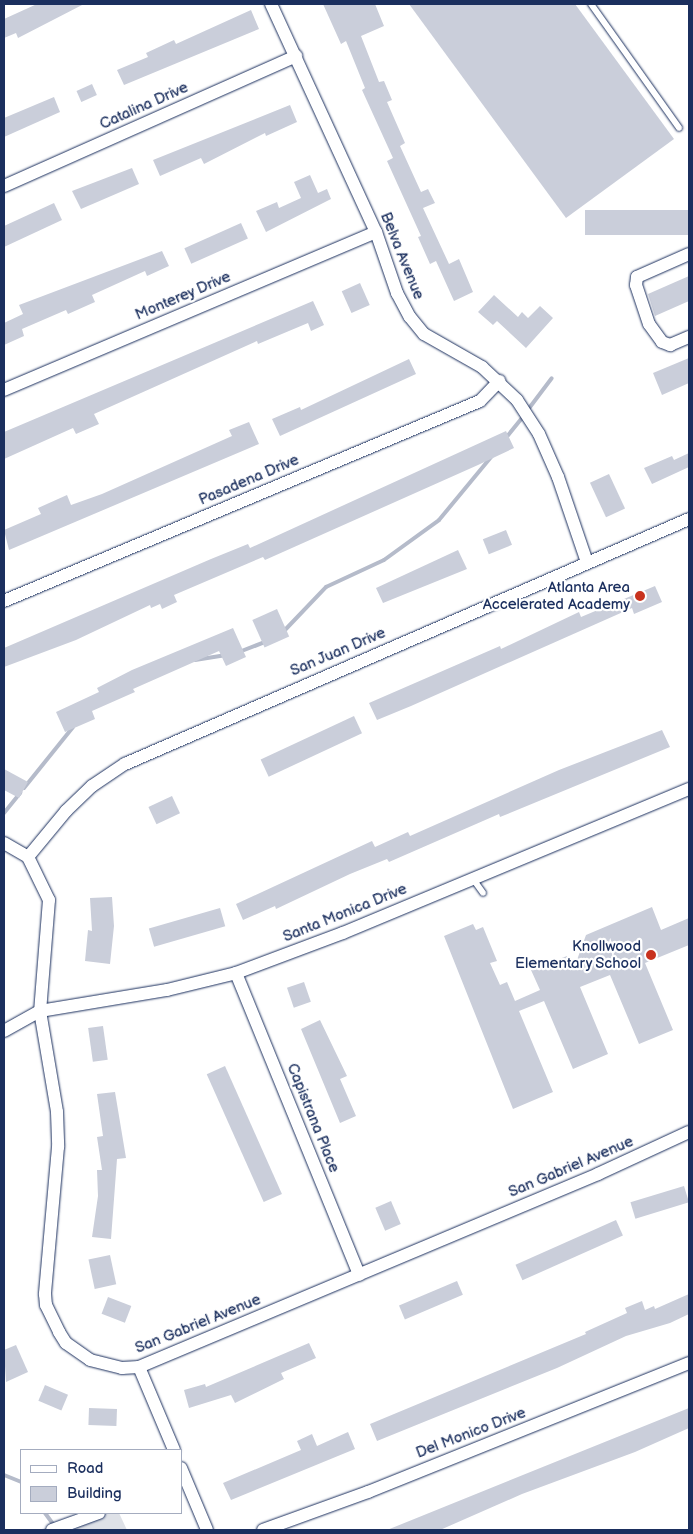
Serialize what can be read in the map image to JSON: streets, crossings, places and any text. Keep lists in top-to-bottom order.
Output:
{
  "streets": {
    "street": [
      "Catalina Drive",
      "Belva Avenue",
      "Monterey Drive",
      "Pasadena Drive",
      "San Juan Drive",
      "Santa Monica Drive",
      "Capistrana Place",
      "San Gabriel Avenue",
      "Del Monico Drive"
    ]
  },
  "crossings": [
    ["Catalina Drive", "Belva Avenue"],
    ["Belva Avenue", "Monterey Drive"],
    ["Belva Avenue", "Pasadena Drive"],
    ["Belva Avenue", "San Juan Drive"],
    ["San Juan Drive", "San Gabriel Avenue"],
    ["Santa Monica Drive", "Capistrana Place"],
    ["Santa Monica Drive", "San Gabriel Avenue"],
    ["Capistrana Place", "San Gabriel Avenue"]
  ],
  "places": ["Atlanta Area Accelerated Academy", "Knollwood Elementary School"],
  "legend": ["Road", "Building"]
}
